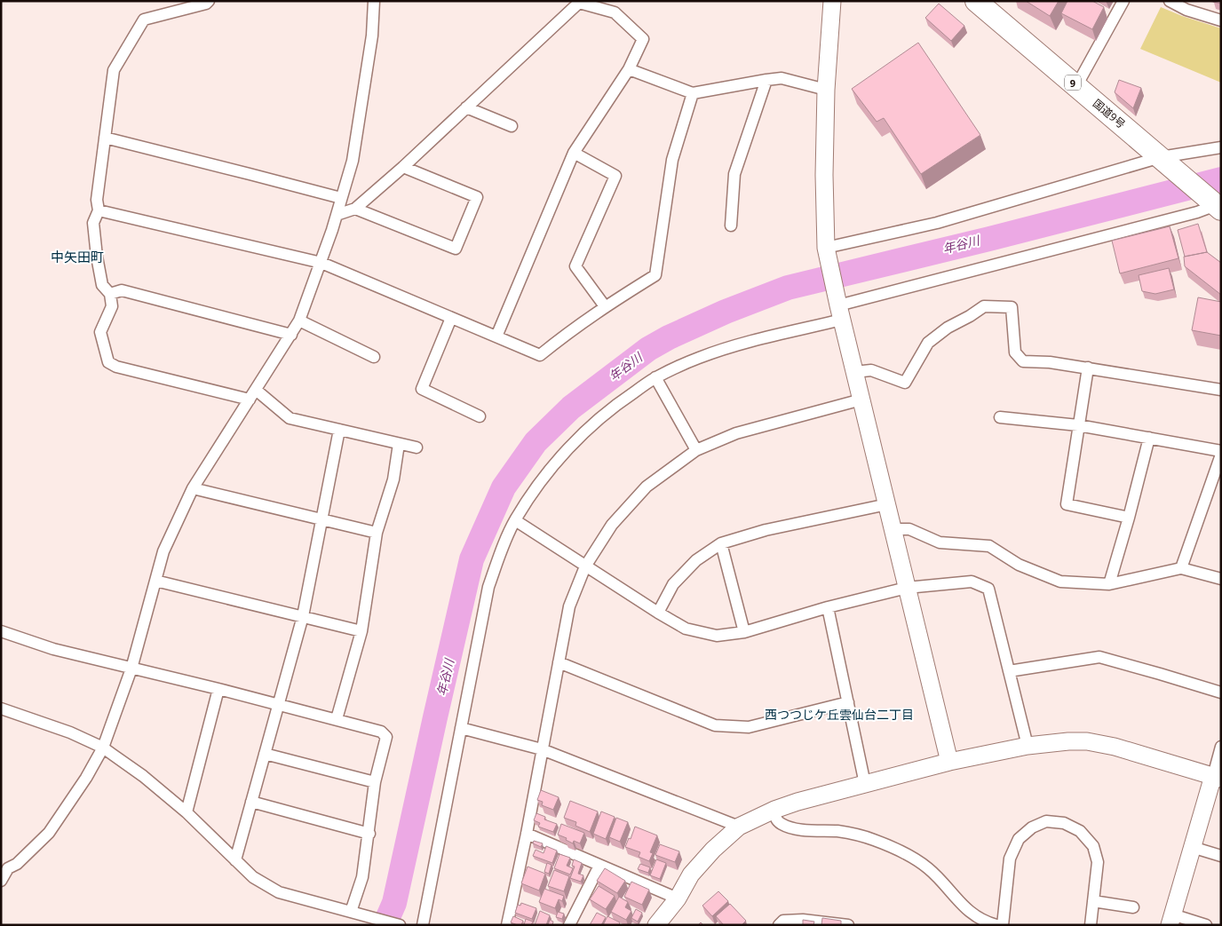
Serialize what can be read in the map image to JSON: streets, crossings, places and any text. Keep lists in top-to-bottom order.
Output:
{
  "streets": {
    "highway": ["9", "国道9号"]
  },
  "districts": ["中矢田町", "西つつじケ丘雲仙台二丁目"],
  "water": ["年谷川"]
}
